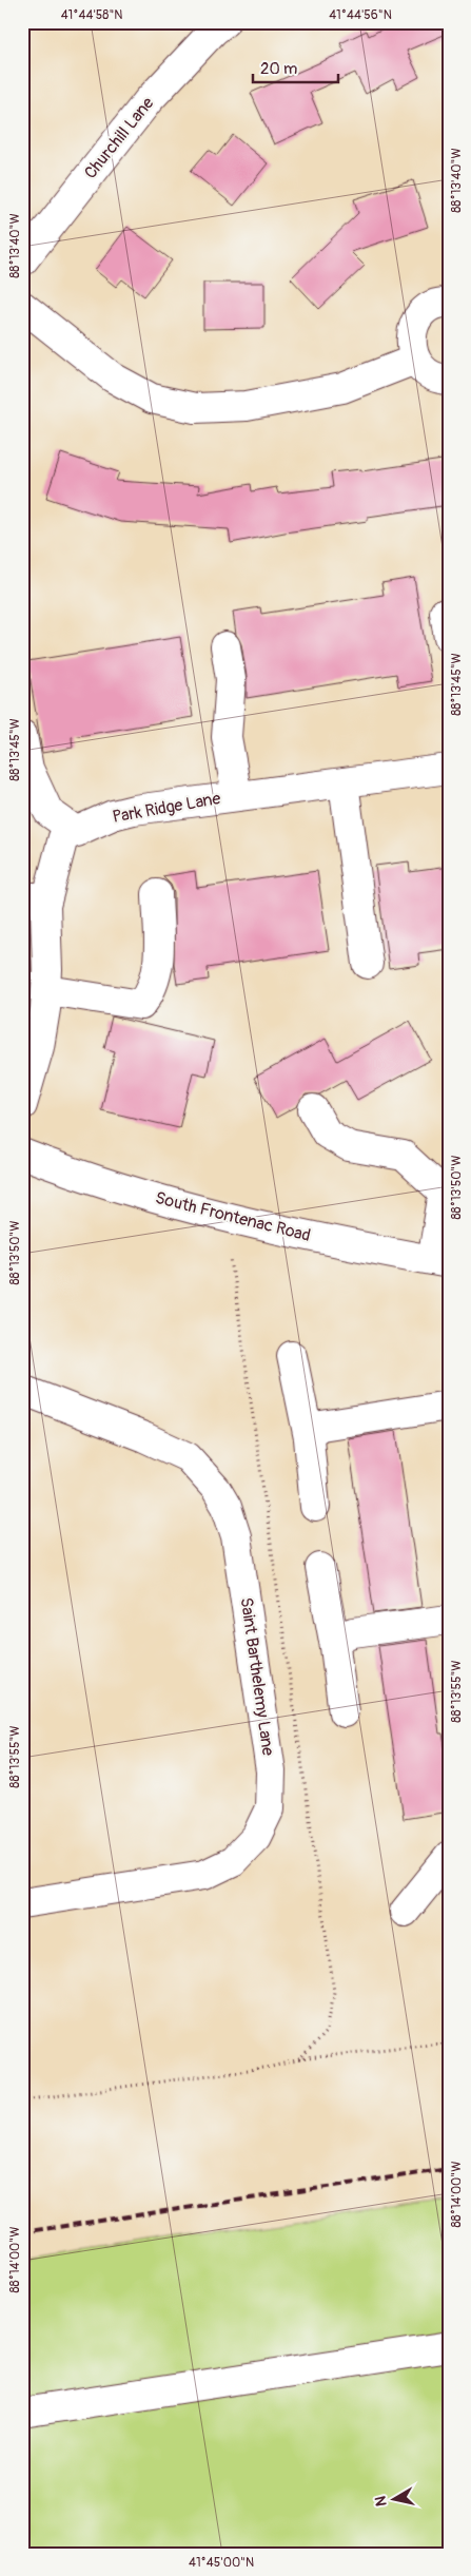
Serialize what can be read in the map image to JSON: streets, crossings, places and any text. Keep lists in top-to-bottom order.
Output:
{
  "streets": {
    "street": [
      "Churchill Lane",
      "Park Ridge Lane",
      "South Frontenac Road",
      "Saint Barthelemy Lane"
    ]
  },
  "scale_bar": "20 m",
  "north": "left",
  "coordinates": [
    "41°44'58\"N",
    "41°44'56\"N",
    "88°13'40\"W",
    "88°13'45\"W",
    "88°13'50\"W",
    "88°13'55\"W",
    "88°14'00\"W",
    "41°45'00\"N"
  ]
}
